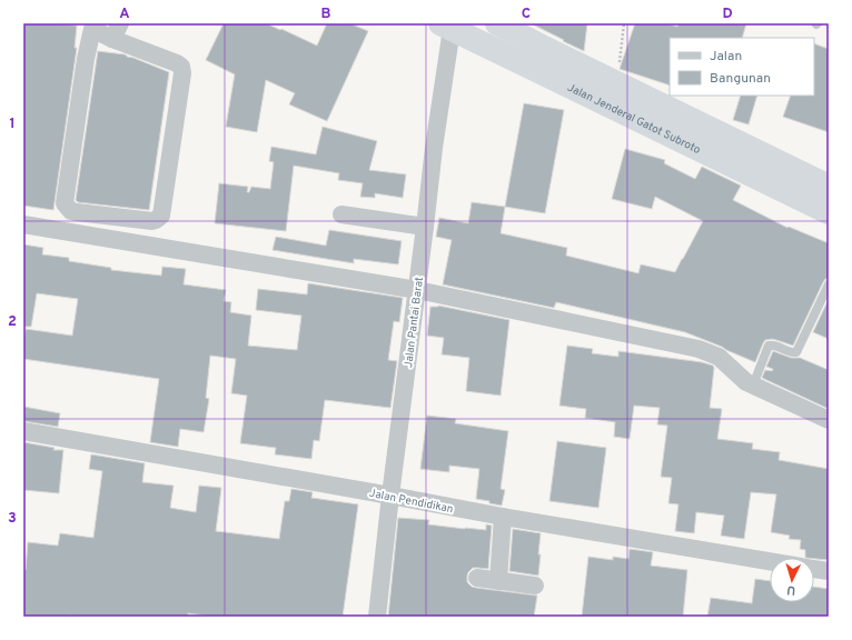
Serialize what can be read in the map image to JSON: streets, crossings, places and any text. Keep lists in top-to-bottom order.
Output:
{
  "streets": {
    "highway": ["Jalan Jenderal Gatot Subroto"],
    "street": ["Jalan Pantai Barat", "Jalan Pendidikan"]
  },
  "crossings": [
    ["Jalan Jenderal Gatot Subroto", "Jalan Pantai Barat"],
    ["Jalan Pantai Barat", "Jalan Pendidikan"]
  ],
  "legend": ["Jalan", "Bangunan"],
  "north": "bottom",
  "grid": {
    "columns": [
      "A",
      "B",
      "C",
      "D"
    ],
    "rows": ["1", "2", "3"]
  }
}
